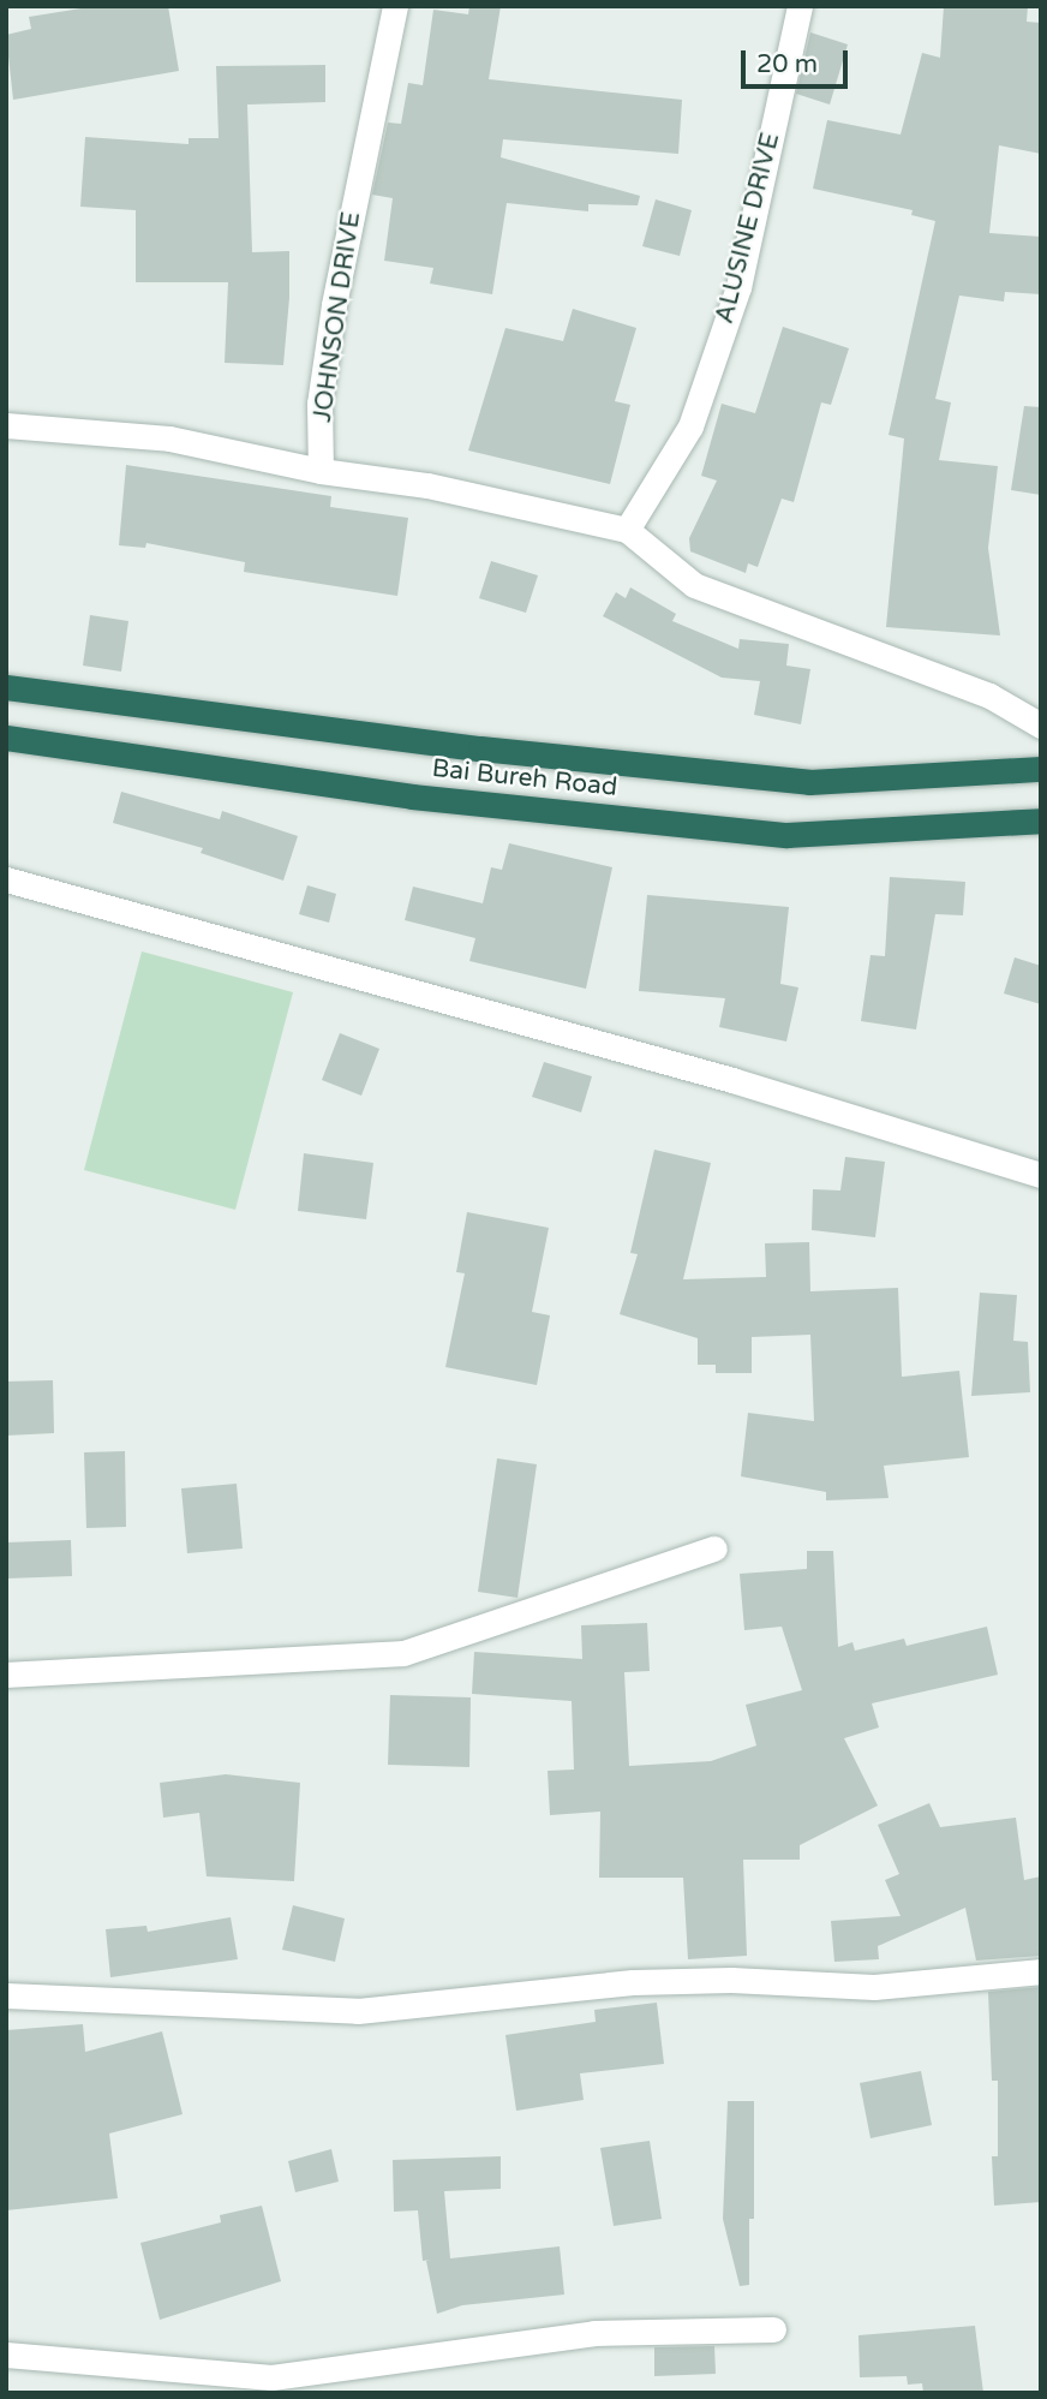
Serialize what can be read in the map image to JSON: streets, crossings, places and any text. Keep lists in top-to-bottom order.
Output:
{
  "streets": {
    "highway": ["Bai Bureh Road"],
    "street": ["ALUSINE DRIVE", "JOHNSON DRIVE"]
  },
  "scale_bar": "20 m"
}
